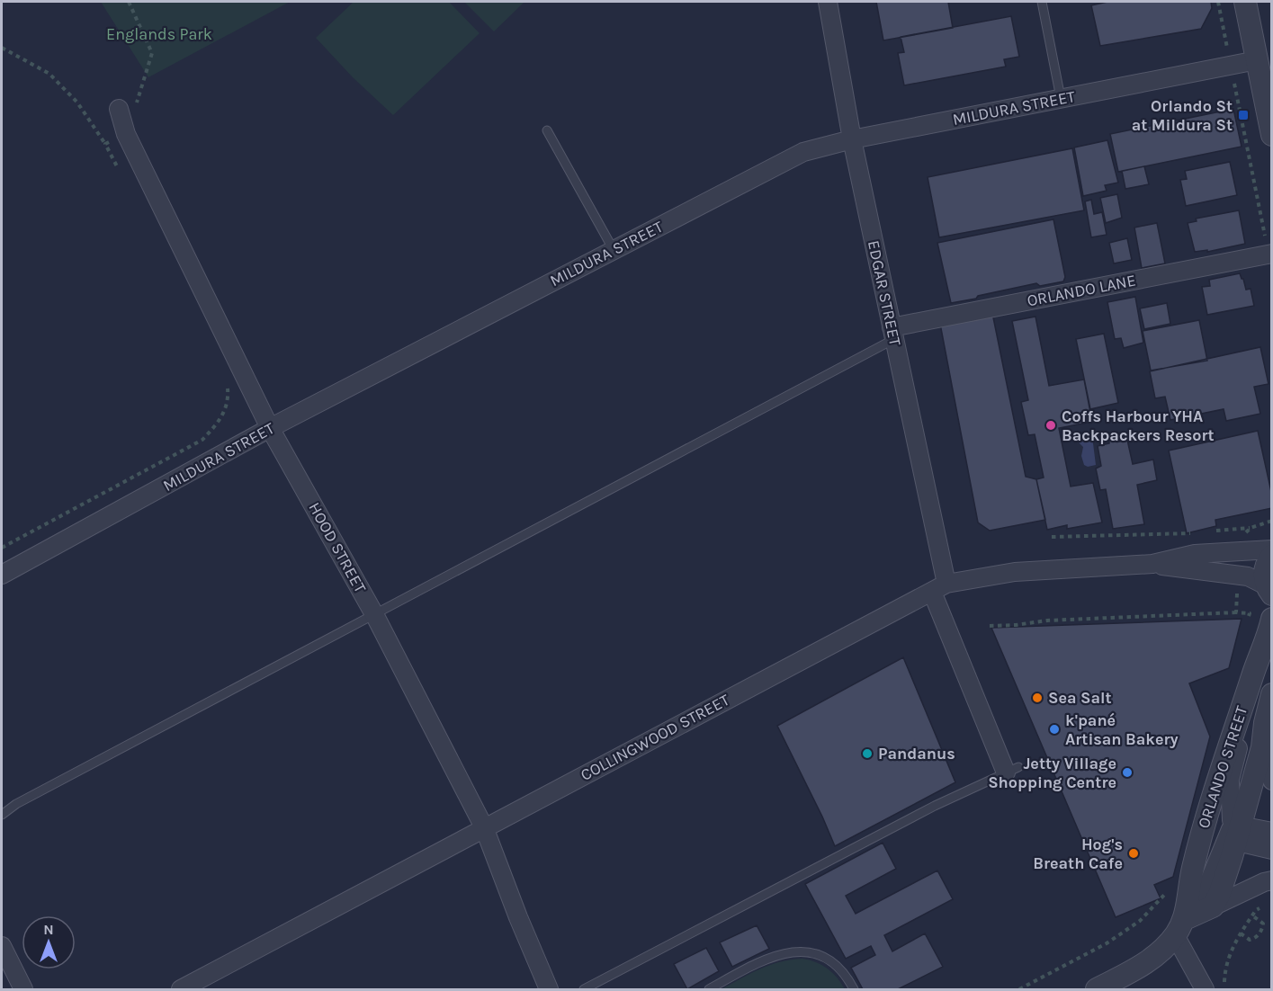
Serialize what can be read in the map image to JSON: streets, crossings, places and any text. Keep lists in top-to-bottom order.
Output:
{
  "streets": {
    "street": [
      "MILDURA STREET",
      "ORLANDO LANE",
      "EDGAR STREET",
      "HOOD STREET",
      "COLLINGWOOD STREET",
      "ORLANDO STREET"
    ]
  },
  "crossings": [
    ["MILDURA STREET", "EDGAR STREET"],
    ["MILDURA STREET", "HOOD STREET"],
    ["ORLANDO LANE", "EDGAR STREET"],
    ["EDGAR STREET", "COLLINGWOOD STREET"],
    ["HOOD STREET", "COLLINGWOOD STREET"]
  ],
  "parks": ["Englands Park"],
  "places": {
    "transit": ["Orlando St at Mildura St"],
    "other": [
      "Coffs Harbour YHA Backpackers Resort",
      "Sea Salt",
      "k'pané Artisan Bakery",
      "Pandanus",
      "Jetty Village Shopping Centre",
      "Hog's Breath Cafe"
    ]
  },
  "north": "top"
}
